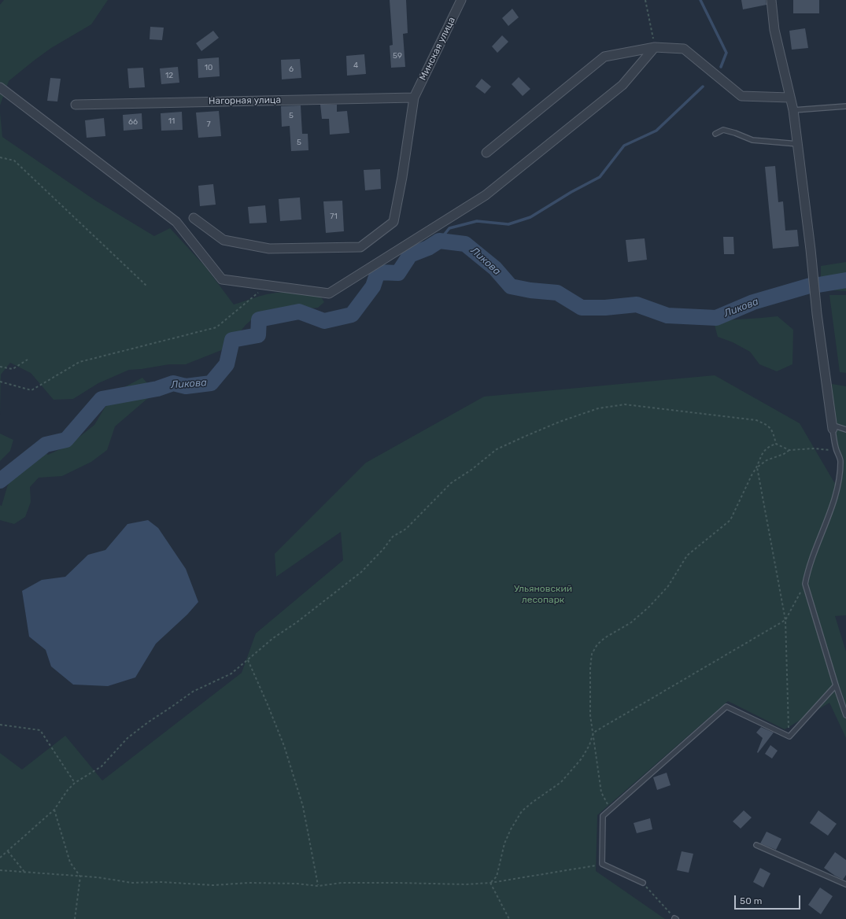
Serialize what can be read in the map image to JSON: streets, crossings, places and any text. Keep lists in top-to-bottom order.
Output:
{
  "streets": {
    "street": ["Минская улица", "Нагорная улица"]
  },
  "crossings": [
    ["Минская улица", "Нагорная улица"]
  ],
  "water": ["Ликова"],
  "parks": ["Ульяновский лесопарк"],
  "house_numbers": [
    "59",
    "4",
    "10",
    "6",
    "12",
    "5",
    "11",
    "66",
    "7",
    "5",
    "71"
  ],
  "scale_bar": "50 m"
}
